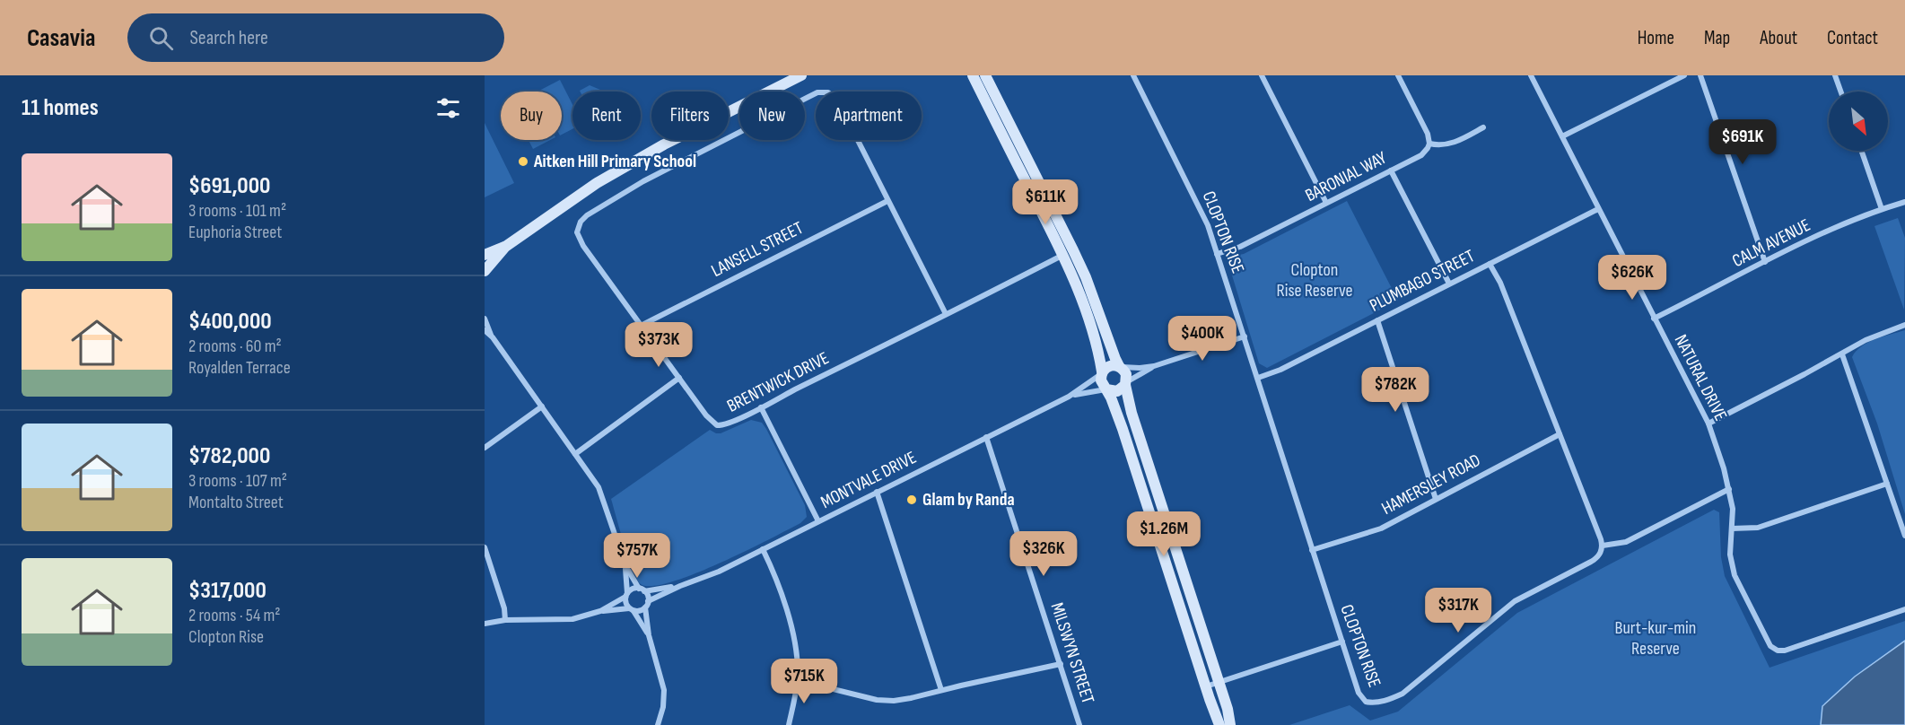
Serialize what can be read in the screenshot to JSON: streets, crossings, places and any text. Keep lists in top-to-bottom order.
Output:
{
  "streets": {
    "street": [
      "BARONIAL WAY",
      "CLOPTON RISE",
      "CALM AVENUE",
      "LANSELL STREET",
      "PLUMBAGO STREET",
      "NATURAL DRIVE",
      "BRENTWICK DRIVE",
      "MONTVALE DRIVE",
      "HAMERSLEY ROAD",
      "MILSWYN STREET"
    ]
  },
  "crossings": [
    ["BARONIAL WAY", "CLOPTON RISE"],
    ["CLOPTON RISE", "PLUMBAGO STREET"],
    ["CLOPTON RISE", "HAMERSLEY ROAD"],
    ["CALM AVENUE", "NATURAL DRIVE"],
    ["LANSELL STREET", "BRENTWICK DRIVE"],
    ["PLUMBAGO STREET", "NATURAL DRIVE"],
    ["MONTVALE DRIVE", "MILSWYN STREET"]
  ],
  "parks": ["Clopton Rise Reserve", "Burt-kur-min Reserve"],
  "places": ["Aitken Hill Primary School", "Glam by Randa"],
  "north": "bottom right",
  "page": {
    "header": "Casavia",
    "search": "Search here",
    "nav": [
      "Home",
      "Map",
      "About",
      "Contact"
    ],
    "heading": "11 homes",
    "chip": [
      "Buy",
      "Rent",
      "Filters",
      "New",
      "Apartment"
    ],
    "price": [
      "$691K",
      "$611K",
      "$626K",
      "$400K",
      "$373K",
      "$782K",
      "$1.26M",
      "$326K",
      "$757K",
      "$317K",
      "$715K"
    ],
    "list": [
      {
        "name": "$691,000",
        "note": "3 rooms · 101 m² · Euphoria Street"
      },
      {
        "name": "$400,000",
        "note": "2 rooms · 60 m² · Royalden Terrace"
      },
      {
        "name": "$782,000",
        "note": "3 rooms · 107 m² · Montalto Street"
      },
      {
        "name": "$317,000",
        "note": "2 rooms · 54 m² · Clopton Rise"
      }
    ]
  }
}
